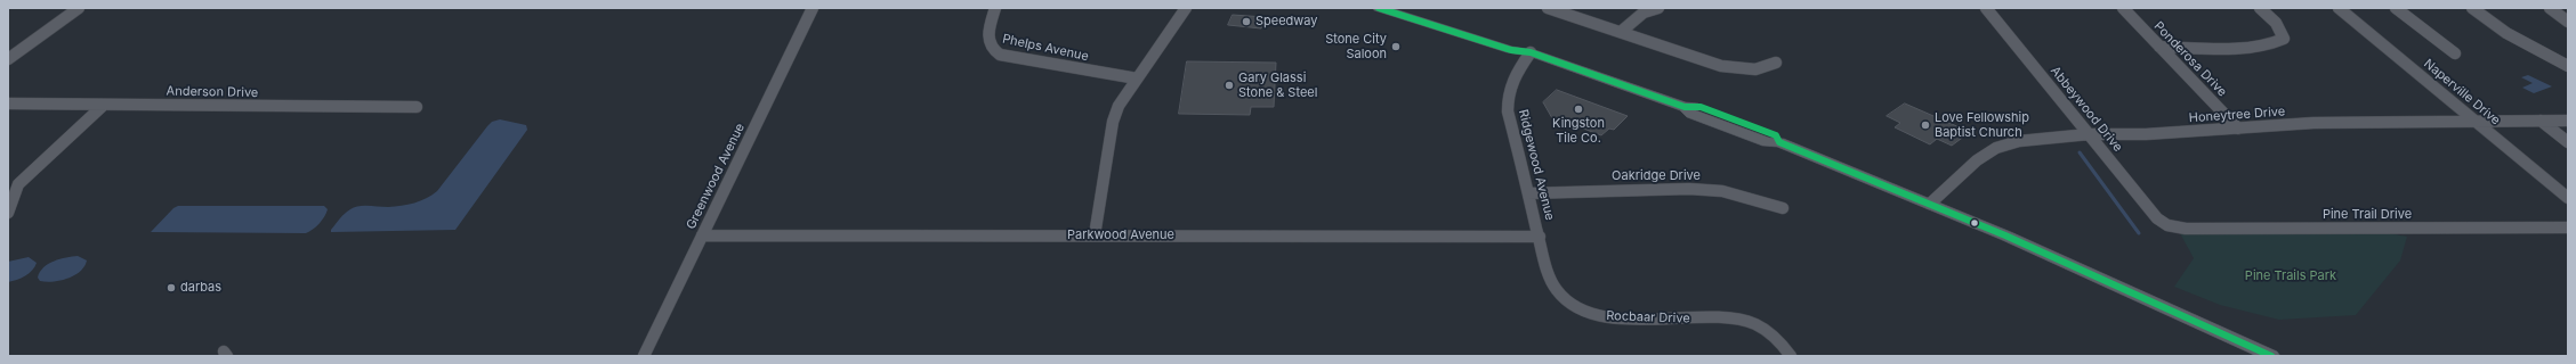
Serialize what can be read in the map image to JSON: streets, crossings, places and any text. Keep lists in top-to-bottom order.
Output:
{
  "streets": {
    "street": [
      "Phelps Avenue",
      "Ponderosa Drive",
      "Anderson Drive",
      "Naperville Drive",
      "Abbeywood Drive",
      "Honeytree Drive",
      "Ridgewood Avenue",
      "Greenwood Avenue",
      "Oakridge Drive",
      "Pine Trail Drive",
      "Parkwood Avenue",
      "Rocbaar Drive"
    ]
  },
  "crossings": [
    ["Ponderosa Drive", "Honeytree Drive"],
    ["Naperville Drive", "Honeytree Drive"],
    ["Abbeywood Drive", "Honeytree Drive"],
    ["Abbeywood Drive", "Pine Trail Drive"],
    ["Ridgewood Avenue", "Oakridge Drive"],
    ["Ridgewood Avenue", "Parkwood Avenue"],
    ["Ridgewood Avenue", "Rocbaar Drive"],
    ["Greenwood Avenue", "Parkwood Avenue"],
    ["Parkwood Avenue", "Rocbaar Drive"]
  ],
  "parks": ["Pine Trails Park"],
  "places": [
    "Speedway",
    "Stone City Saloon",
    "Gary Glassi Stone & Steel",
    "Kingston Tile Co.",
    "Love Fellowship Baptist Church",
    "darbas"
  ]
}
